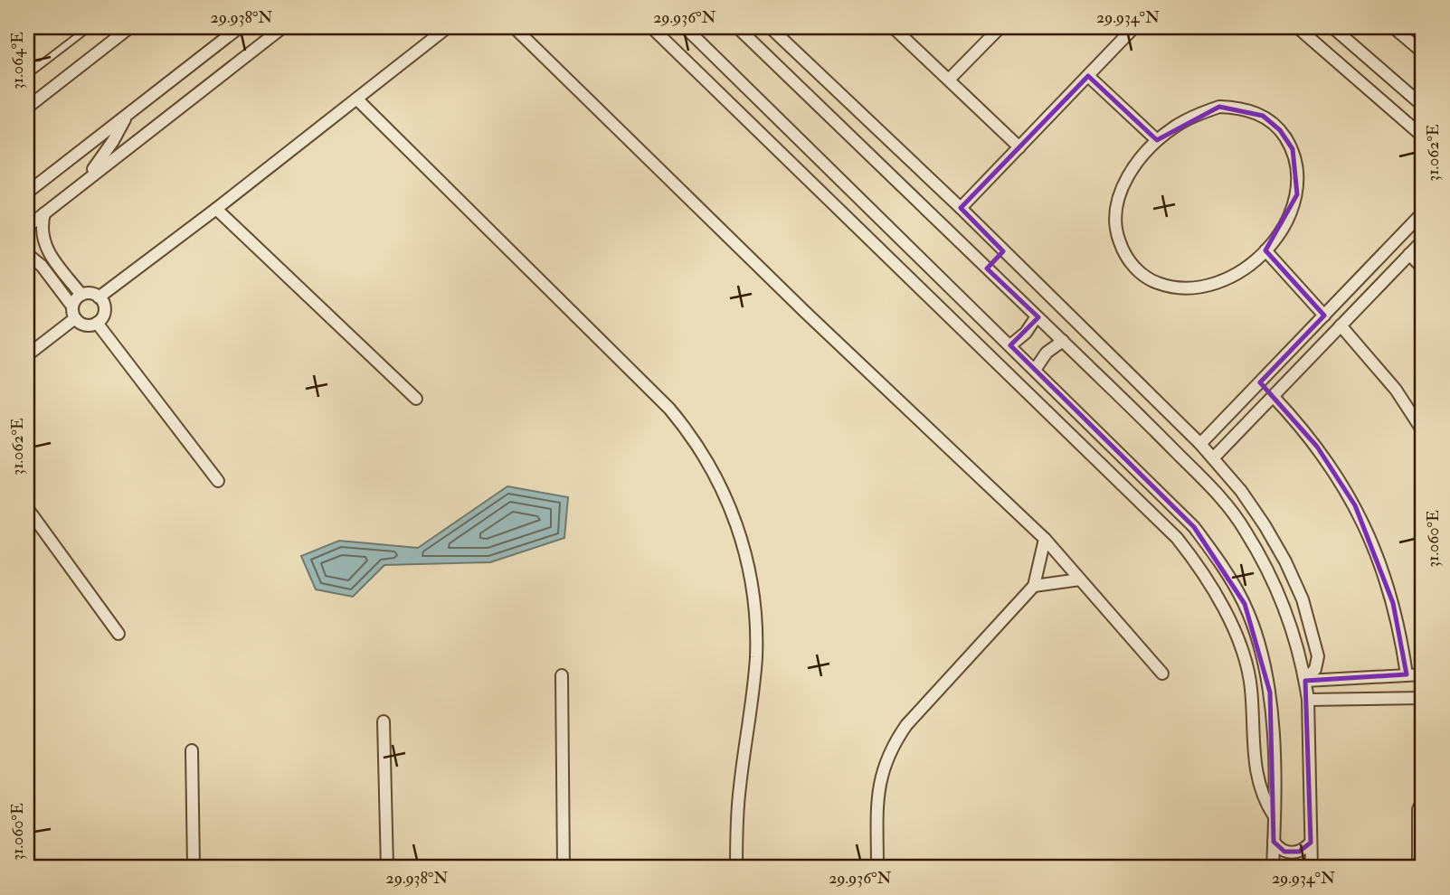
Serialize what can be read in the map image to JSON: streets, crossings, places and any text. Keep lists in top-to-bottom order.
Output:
{
  "coordinates": [
    "29.938°N",
    "29.936°N",
    "29.934°N",
    "31.064°E",
    "31.062°E",
    "31.060°E"
  ]
}
